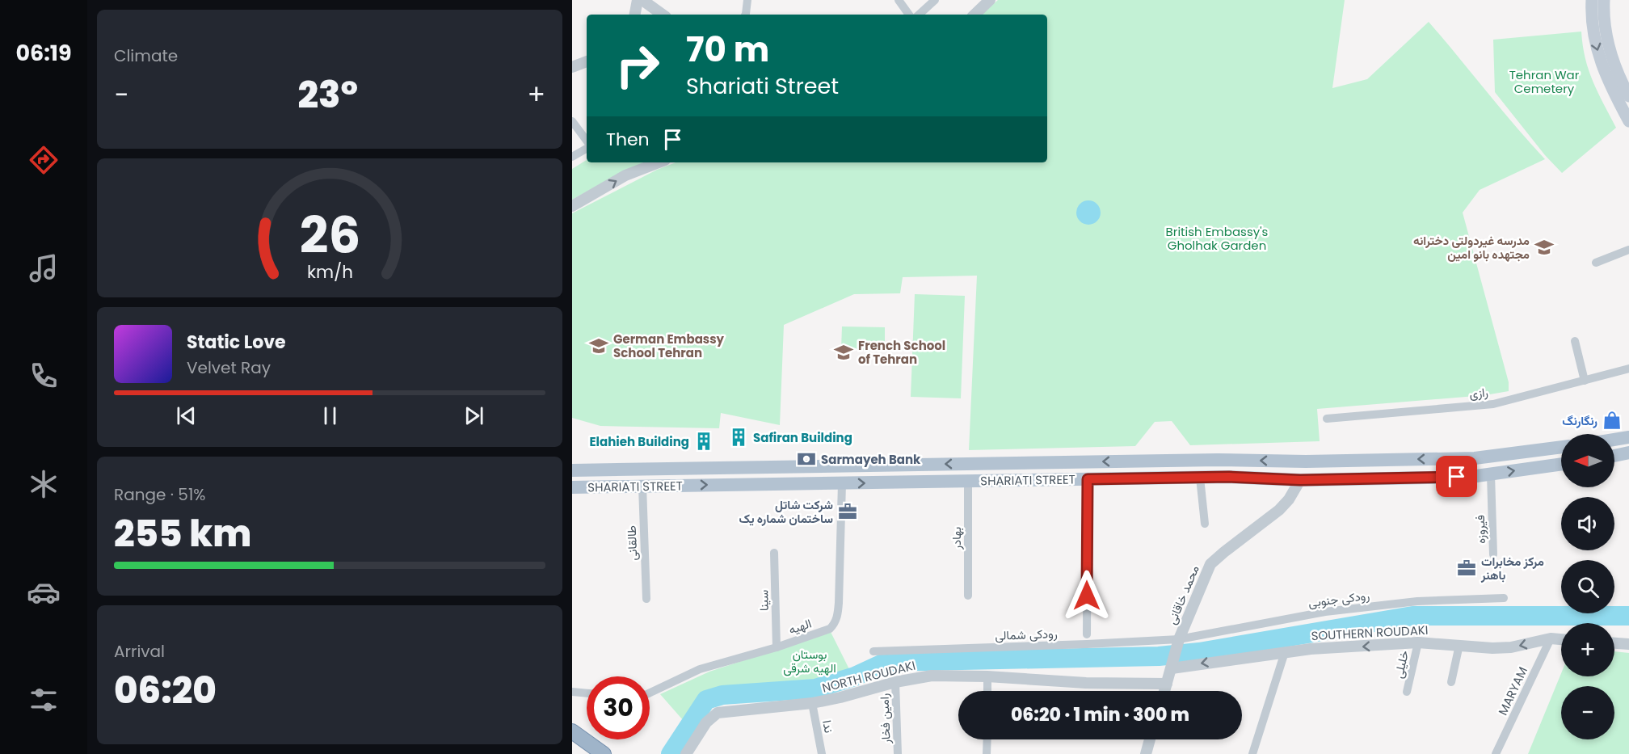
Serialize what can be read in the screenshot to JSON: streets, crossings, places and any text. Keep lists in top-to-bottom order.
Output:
{
  "streets": {
    "main road": ["SHARIATI STREET"],
    "street": [
      "رازی",
      "فیروزه",
      "بهادر",
      "طالقانی",
      "محمد خاقانی",
      "رودکی جنوبی",
      "سینا",
      "الهیه",
      "SOUTHERN ROUDAKI",
      "رودکی شمالی",
      "خلیلی",
      "NORTH ROUDAKI",
      "MARYAM",
      "رامین فخار",
      "ندا"
    ]
  },
  "crossings": [
    ["SHARIATI STREET", "فیروزه"],
    ["SHARIATI STREET", "بهادر"],
    ["SHARIATI STREET", "طالقانی"],
    ["SHARIATI STREET", "محمد خاقانی"],
    ["SHARIATI STREET", "الهیه"],
    ["محمد خاقانی", "رودکی جنوبی"],
    ["محمد خاقانی", "SOUTHERN ROUDAKI"],
    ["محمد خاقانی", "رودکی شمالی"],
    ["محمد خاقانی", "NORTH ROUDAKI"],
    ["رودکی جنوبی", "رودکی شمالی"],
    ["سینا", "الهیه"],
    ["SOUTHERN ROUDAKI", "خلیلی"],
    ["SOUTHERN ROUDAKI", "MARYAM"],
    ["NORTH ROUDAKI", "رامین فخار"],
    ["NORTH ROUDAKI", "ندا"]
  ],
  "one_way": ["SOUTHERN ROUDAKI"],
  "parks": ["Tehran War Cemetery", "British Embassy's Gholhak Garden", "بوستان الهیه شرقی"],
  "places": {
    "school or university": ["مدرسه غیردولتی دخترانه مجتهده بانو امین", "German Embassy School Tehran", "French School of Tehran"],
    "shop": ["رنگارنگ"],
    "building": ["Safiran Building", "Elahieh Building"],
    "bank": ["Sarmayeh Bank"],
    "office": ["شرکت شاتل ساختمان شماره یک", "مرکز مخابرات باهنر"]
  },
  "north": "left",
  "page": {
    "tabs": "06:19",
    "tile": [
      "Climate",
      ["Range · 51%", "255 km"],
      ["Arrival", "06:20"]
    ],
    "turn": ["70 m", "Shariati Street"],
    "heat": ["−", "23°", "+"],
    "then": "Then",
    "song": ["Static Love", "Velvet Ray"],
    "map_buttons": ["+", "−"],
    "limit": "30",
    "trip": "06:20 · 1 min · 300 m",
    "gauge": ["26", "km/h"]
  }
}
